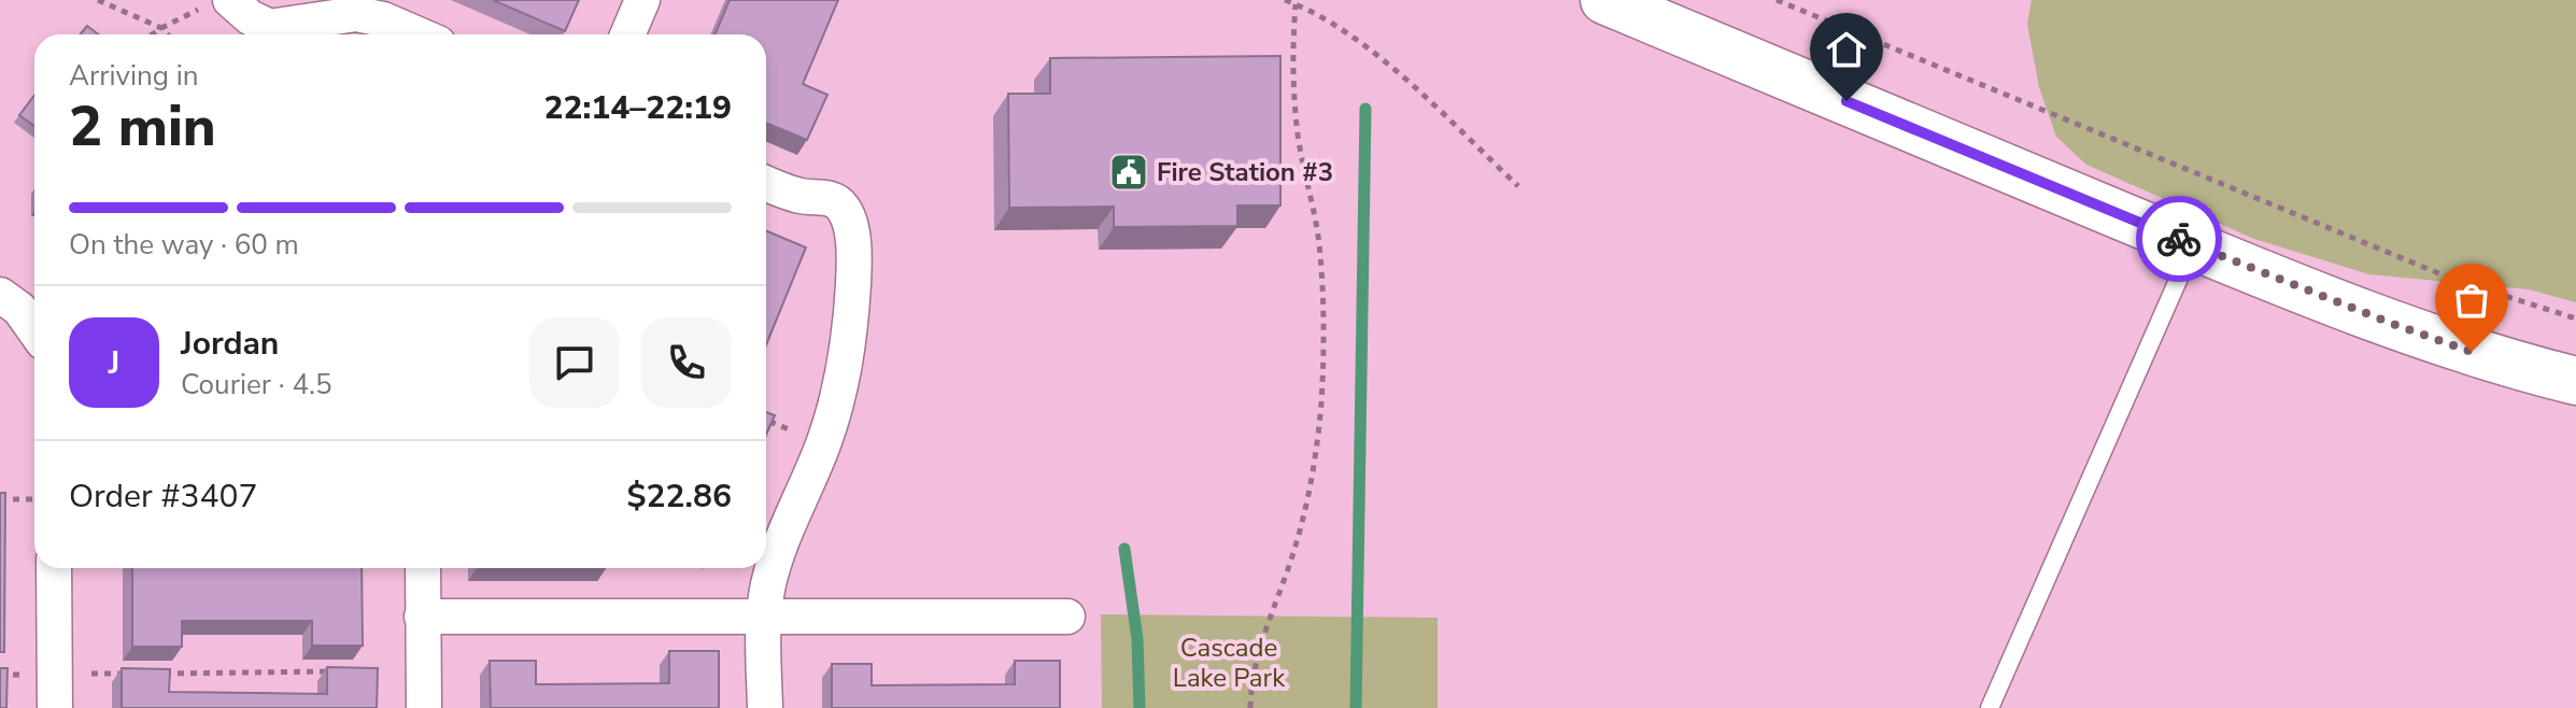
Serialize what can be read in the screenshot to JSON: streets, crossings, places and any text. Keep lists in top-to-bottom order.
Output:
{
  "parks": ["Cascade Lake Park"],
  "places": {
    "public building": ["Fire Station #3"]
  },
  "page": {
    "heading": ["2 min", "Arriving in", "22:14–22:19"],
    "panel": [
      "Jordan",
      "Courier · 4.5",
      "Order #3407",
      "$22.86"
    ],
    "bar": "On the way · 60 m",
    "round": "J"
  }
}
